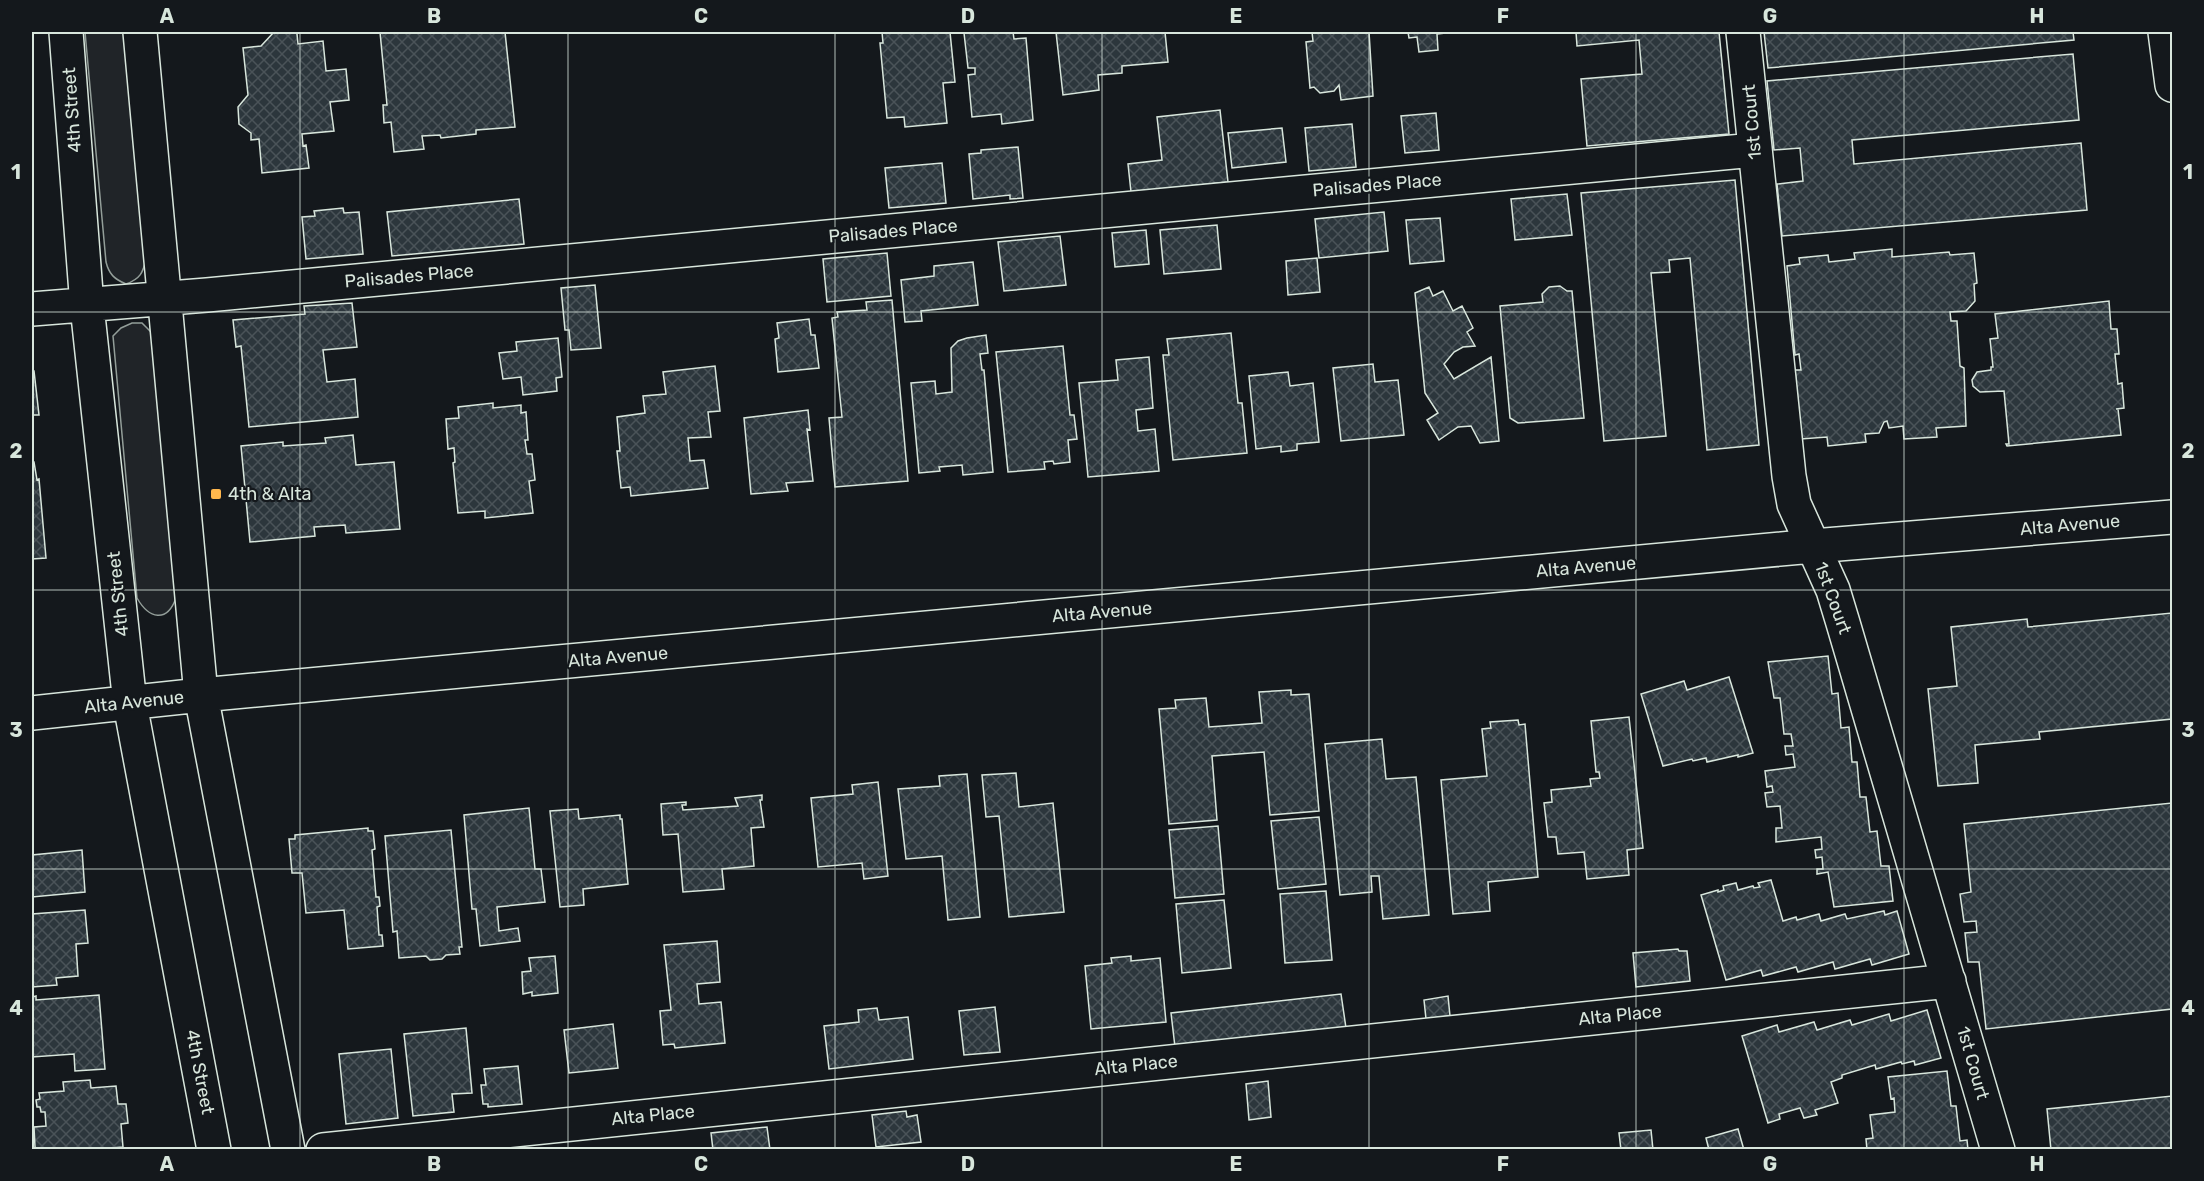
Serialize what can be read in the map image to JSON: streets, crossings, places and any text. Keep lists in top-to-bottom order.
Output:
{
  "streets": {
    "street": [
      "4th Street",
      "1st Court",
      "Palisades Place",
      "Alta Avenue",
      "Alta Place"
    ]
  },
  "crossings": [
    ["4th Street", "Palisades Place"],
    ["4th Street", "Alta Avenue"],
    ["1st Court", "Palisades Place"],
    ["1st Court", "Alta Avenue"],
    ["1st Court", "Alta Place"]
  ],
  "places": {
    "transit": ["4th & Alta"]
  },
  "grid": {
    "columns": [
      "A",
      "B",
      "C",
      "D",
      "E",
      "F",
      "G",
      "H"
    ],
    "rows": [
      "1",
      "2",
      "3",
      "4"
    ]
  }
}
